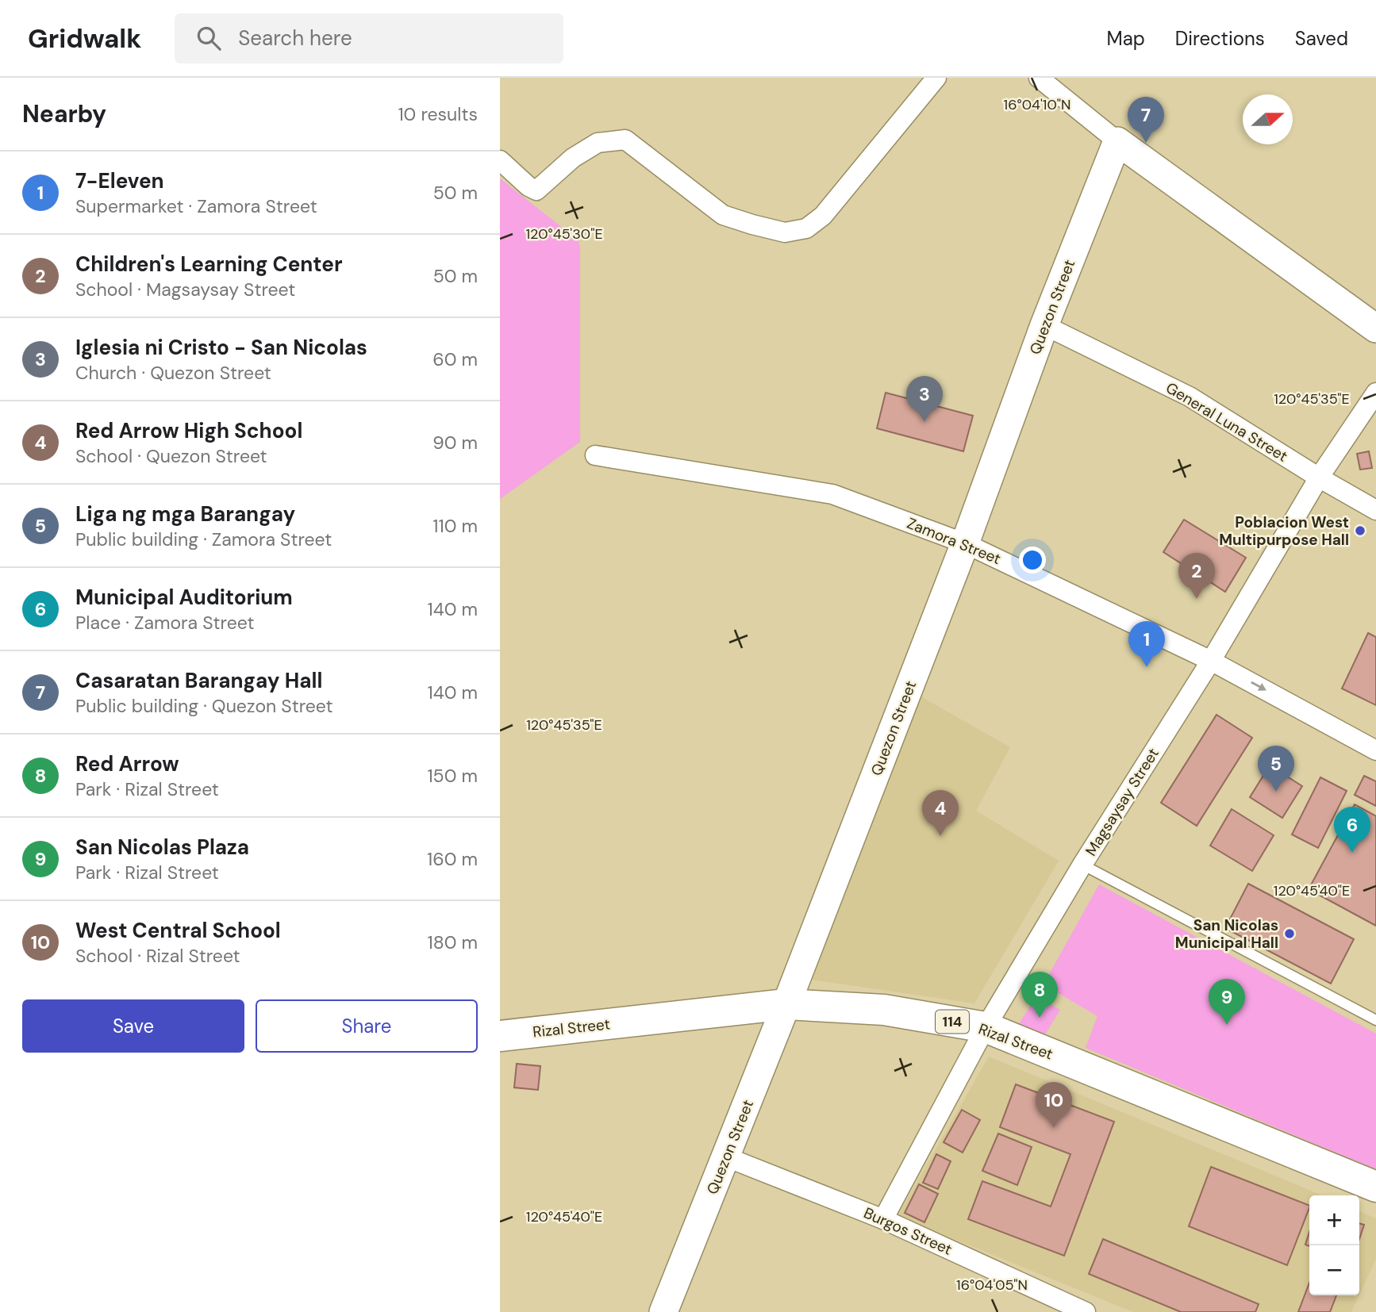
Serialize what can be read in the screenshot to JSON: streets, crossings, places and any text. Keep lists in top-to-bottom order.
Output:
{
  "streets": {
    "main road": ["114", "Rizal Street"],
    "street": [
      "Quezon Street",
      "General Luna Street",
      "Zamora Street",
      "Magsaysay Street",
      "Burgos Street"
    ]
  },
  "crossings": [
    ["Quezon Street", "General Luna Street"],
    ["Quezon Street", "Zamora Street"],
    ["Quezon Street", "Rizal Street"],
    ["Quezon Street", "Burgos Street"],
    ["General Luna Street", "Magsaysay Street"],
    ["Zamora Street", "Magsaysay Street"],
    ["Magsaysay Street", "Rizal Street"],
    ["Magsaysay Street", "Burgos Street"]
  ],
  "places": ["Poblacion West Multipurpose Hall", "San Nicolas Municipal Hall"],
  "north": "right",
  "page": {
    "header": "Gridwalk",
    "search": "Search here",
    "nav": ["Map", "Directions", "Saved"],
    "heading": ["Nearby", "10 results"],
    "pins": [
      "7",
      "3",
      "2",
      "1",
      "5",
      "4",
      "6",
      "8",
      "9",
      "10"
    ],
    "list": [
      {
        "mark": "1",
        "name": "7-Eleven",
        "note": "Supermarket · Zamora Street",
        "value": "50 m"
      },
      {
        "mark": "2",
        "name": "Children's Learning Center",
        "note": "School · Magsaysay Street",
        "value": "50 m"
      },
      {
        "mark": "3",
        "name": "Iglesia ni Cristo - San Nicolas",
        "note": "Church · Quezon Street",
        "value": "60 m"
      },
      {
        "mark": "4",
        "name": "Red Arrow High School",
        "note": "School · Quezon Street",
        "value": "90 m"
      },
      {
        "mark": "5",
        "name": "Liga ng mga Barangay",
        "note": "Public building · Zamora Street",
        "value": "110 m"
      },
      {
        "mark": "6",
        "name": "Municipal Auditorium",
        "note": "Place · Zamora Street",
        "value": "140 m"
      },
      {
        "mark": "7",
        "name": "Casaratan Barangay Hall",
        "note": "Public building · Quezon Street",
        "value": "140 m"
      },
      {
        "mark": "8",
        "name": "Red Arrow",
        "note": "Park · Rizal Street",
        "value": "150 m"
      },
      {
        "mark": "9",
        "name": "San Nicolas Plaza",
        "note": "Park · Rizal Street",
        "value": "160 m"
      },
      {
        "mark": "10",
        "name": "West Central School",
        "note": "School · Rizal Street",
        "value": "180 m"
      }
    ],
    "buttons": ["Save", "Share"],
    "map_buttons": ["+", "−"]
  },
  "coordinates": [
    "16°04'10\"N",
    "120°45'30\"E",
    "120°45'35\"E",
    "120°45'40\"E",
    "16°04'05\"N"
  ]
}
